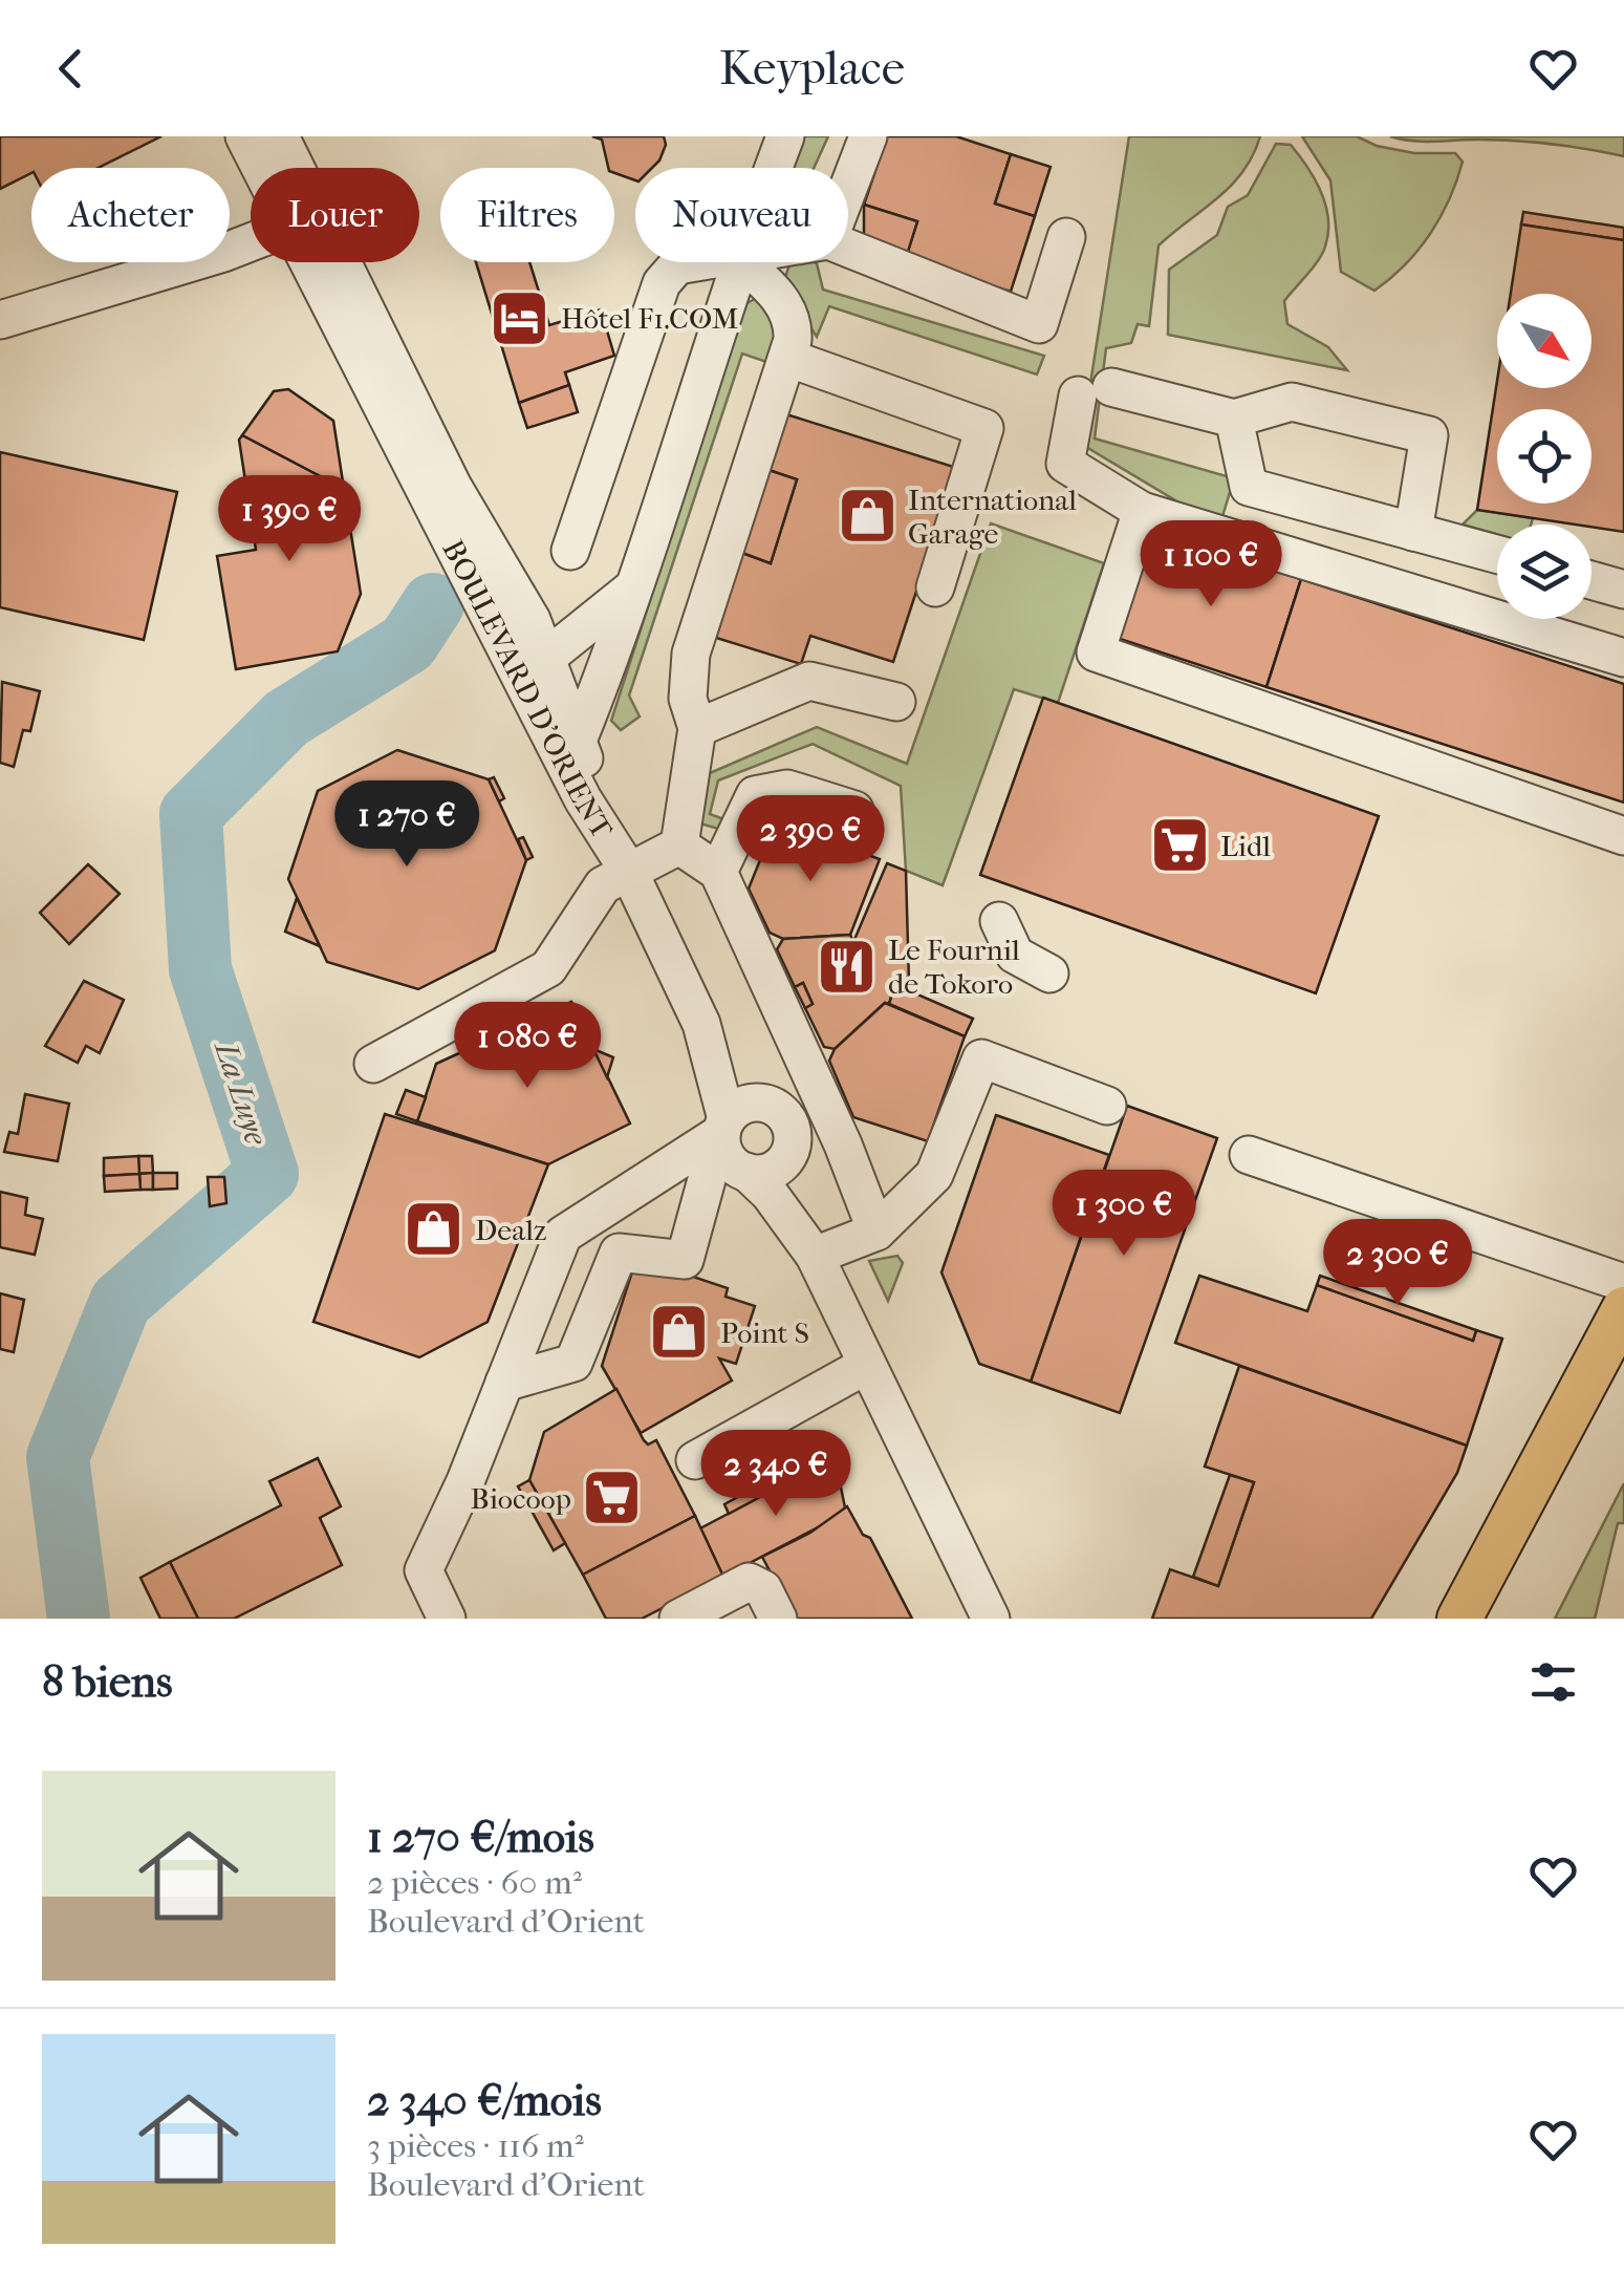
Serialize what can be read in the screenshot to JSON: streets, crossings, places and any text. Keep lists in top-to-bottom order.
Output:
{
  "streets": {
    "street": ["BOULEVARD D'ORIENT"]
  },
  "water": ["La Luye"],
  "places": {
    "hotel": ["Hôtel F1.COM"],
    "shop": ["International Garage", "Dealz", "Point S"],
    "supermarket": ["Lidl", "Biocoop"],
    "restaurant": ["Le Fournil de Tokoro"]
  },
  "north": "bottom right",
  "page": {
    "header": "Keyplace",
    "chip": [
      "Acheter",
      "Louer",
      "Filtres",
      "Nouveau"
    ],
    "price": [
      "1 390 €",
      "1 100 €",
      "1 270 €",
      "2 390 €",
      "1 080 €",
      "1 300 €",
      "2 300 €",
      "2 340 €"
    ],
    "heading": "8 biens",
    "list": [
      {
        "name": "1 270 €/mois",
        "note": "2 pièces · 60 m² · Boulevard d'Orient"
      },
      {
        "name": "2 340 €/mois",
        "note": "3 pièces · 116 m² · Boulevard d'Orient"
      }
    ]
  }
}
